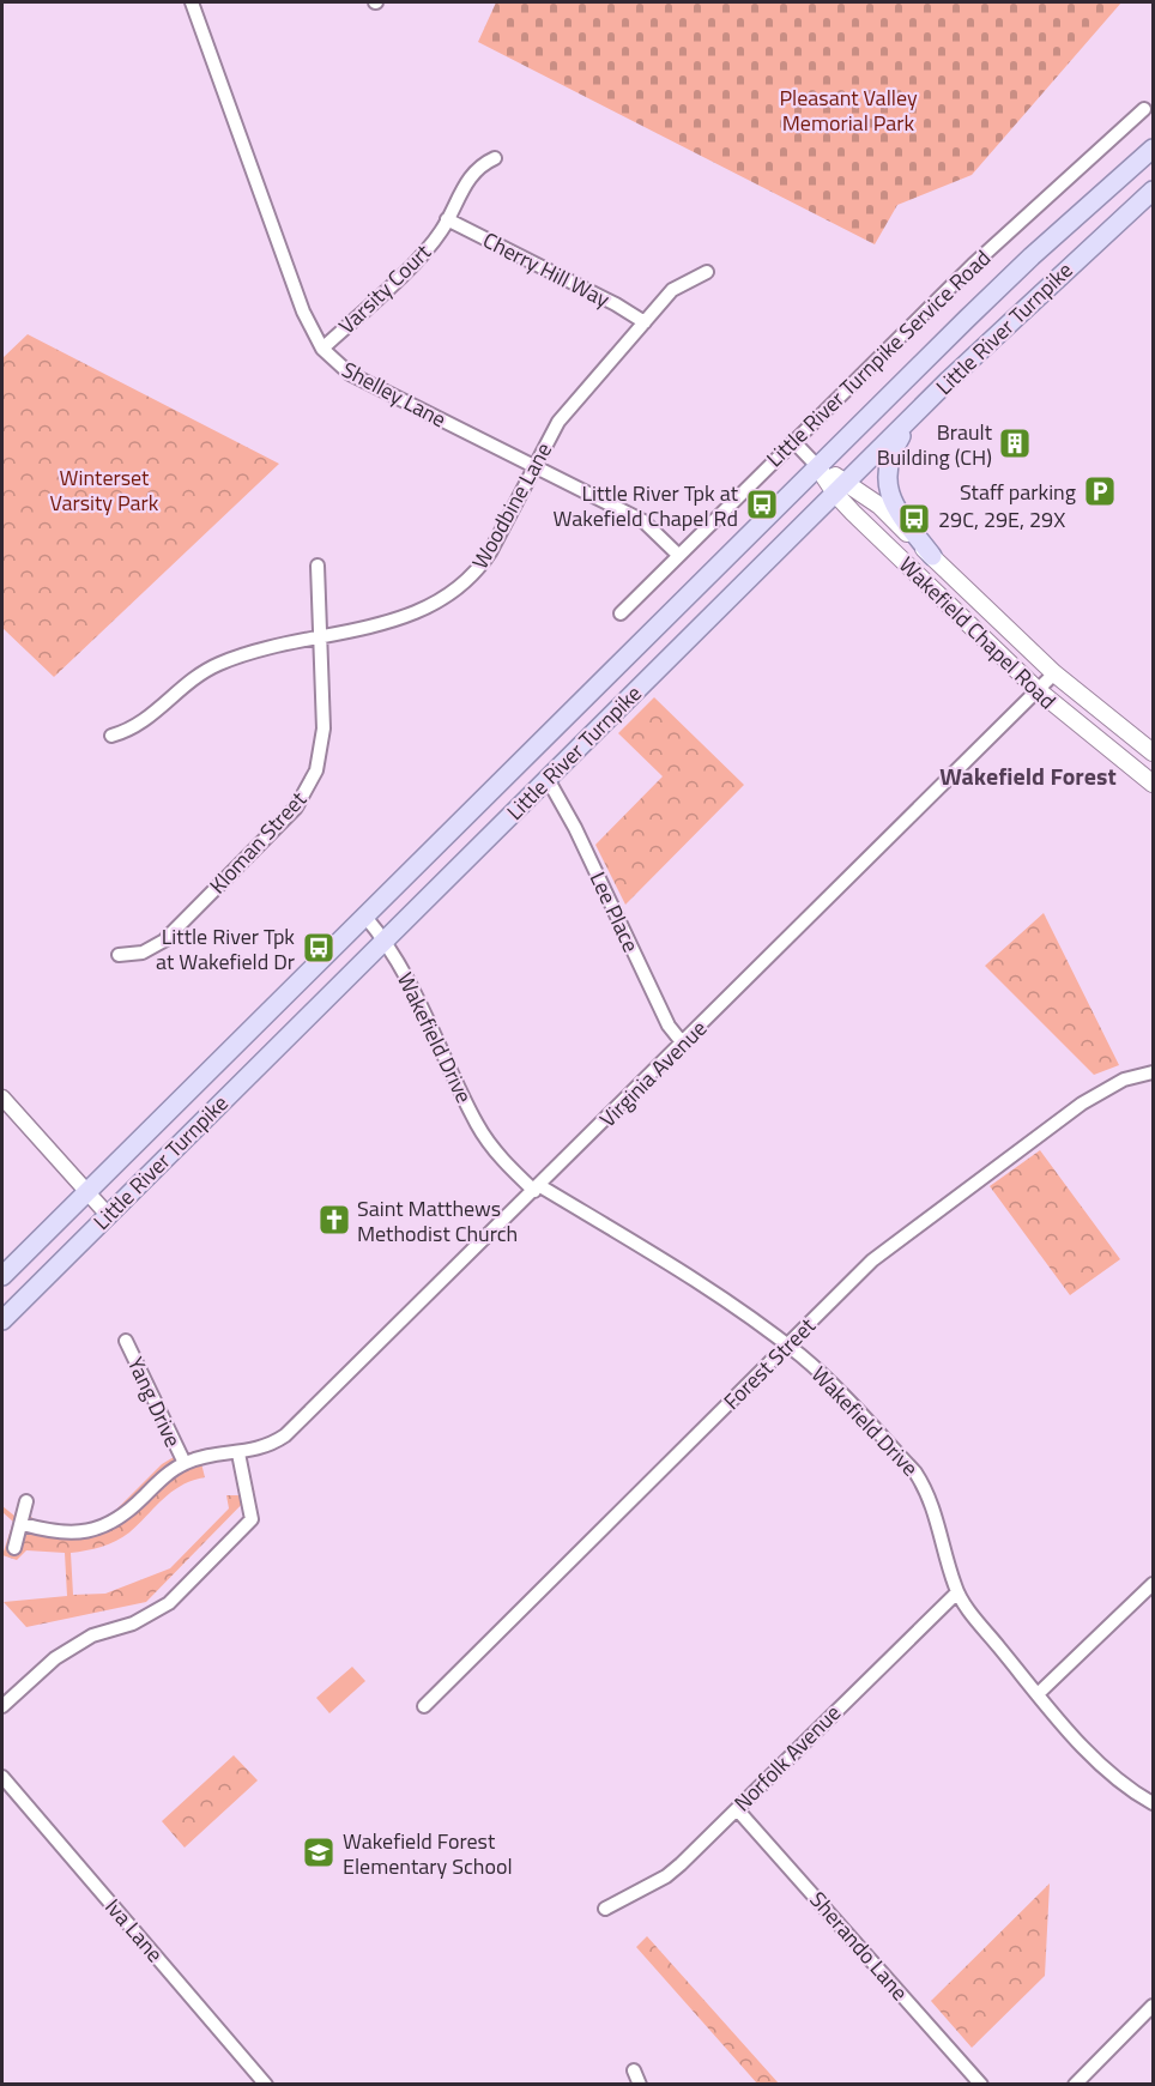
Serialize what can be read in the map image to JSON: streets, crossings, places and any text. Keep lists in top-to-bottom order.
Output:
{
  "streets": {
    "main road": ["Little River Turnpike", "Wakefield Chapel Road"],
    "street": [
      "Cherry Hill Way",
      "Varsity Court",
      "Little River Turnpike Service Road",
      "Shelley Lane",
      "Woodbine Lane",
      "Kloman Street",
      "Lee Place",
      "Wakefield Drive",
      "Virginia Avenue",
      "Forest Street",
      "Yang Drive",
      "Norfolk Avenue",
      "Iva Lane",
      "Sherando Lane"
    ]
  },
  "crossings": [
    ["Cherry Hill Way", "Varsity Court"],
    ["Cherry Hill Way", "Woodbine Lane"],
    ["Varsity Court", "Shelley Lane"],
    ["Little River Turnpike", "Wakefield Chapel Road"],
    ["Little River Turnpike", "Lee Place"],
    ["Little River Turnpike", "Wakefield Drive"],
    ["Little River Turnpike Service Road", "Shelley Lane"],
    ["Little River Turnpike Service Road", "Wakefield Chapel Road"],
    ["Shelley Lane", "Woodbine Lane"],
    ["Woodbine Lane", "Kloman Street"],
    ["Wakefield Chapel Road", "Virginia Avenue"],
    ["Lee Place", "Virginia Avenue"],
    ["Wakefield Drive", "Virginia Avenue"],
    ["Wakefield Drive", "Forest Street"],
    ["Wakefield Drive", "Norfolk Avenue"],
    ["Virginia Avenue", "Yang Drive"],
    ["Norfolk Avenue", "Sherando Lane"]
  ],
  "districts": ["Wakefield Forest"],
  "parks": ["Pleasant Valley Memorial Park", "Winterset Varsity Park"],
  "places": {
    "building": ["Brault Building (CH)"],
    "parking": ["Staff parking"],
    "bus stop": ["Little River Tpk at Wakefield Chapel Rd", "29C, 29E, 29X", "Little River Tpk at Wakefield Dr"],
    "church": ["Saint Matthews Methodist Church"],
    "school or university": ["Wakefield Forest Elementary School"]
  }
}
